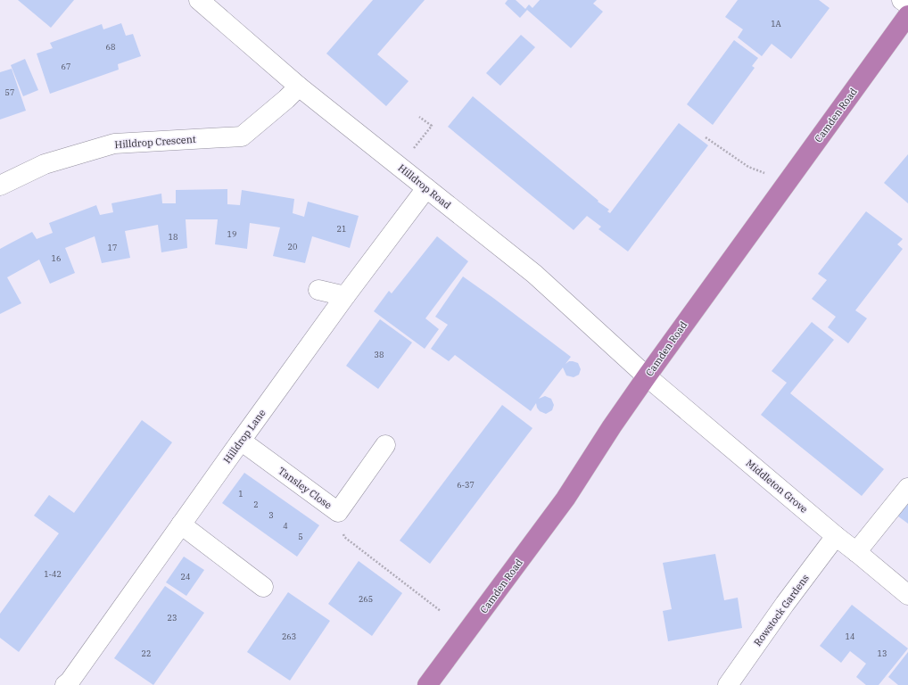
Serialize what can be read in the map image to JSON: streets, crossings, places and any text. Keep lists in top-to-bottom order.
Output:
{
  "streets": {
    "highway": ["Camden Road"],
    "street": [
      "Hilldrop Crescent",
      "Hilldrop Road",
      "Hilldrop Lane",
      "Middleton Grove",
      "Tansley Close",
      "Rowstock Gardens"
    ]
  },
  "crossings": [
    ["Camden Road", "Hilldrop Road"],
    ["Camden Road", "Middleton Grove"],
    ["Hilldrop Crescent", "Hilldrop Road"],
    ["Hilldrop Road", "Hilldrop Lane"],
    ["Hilldrop Road", "Middleton Grove"],
    ["Hilldrop Lane", "Tansley Close"],
    ["Middleton Grove", "Rowstock Gardens"]
  ],
  "house_numbers": [
    "1A",
    "68",
    "67",
    "57",
    "21",
    "19",
    "18",
    "20",
    "17",
    "16",
    "38",
    "6-37",
    "1",
    "2",
    "3",
    "4",
    "5",
    "1-42",
    "24",
    "265",
    "23",
    "263",
    "14",
    "22",
    "13"
  ]
}
